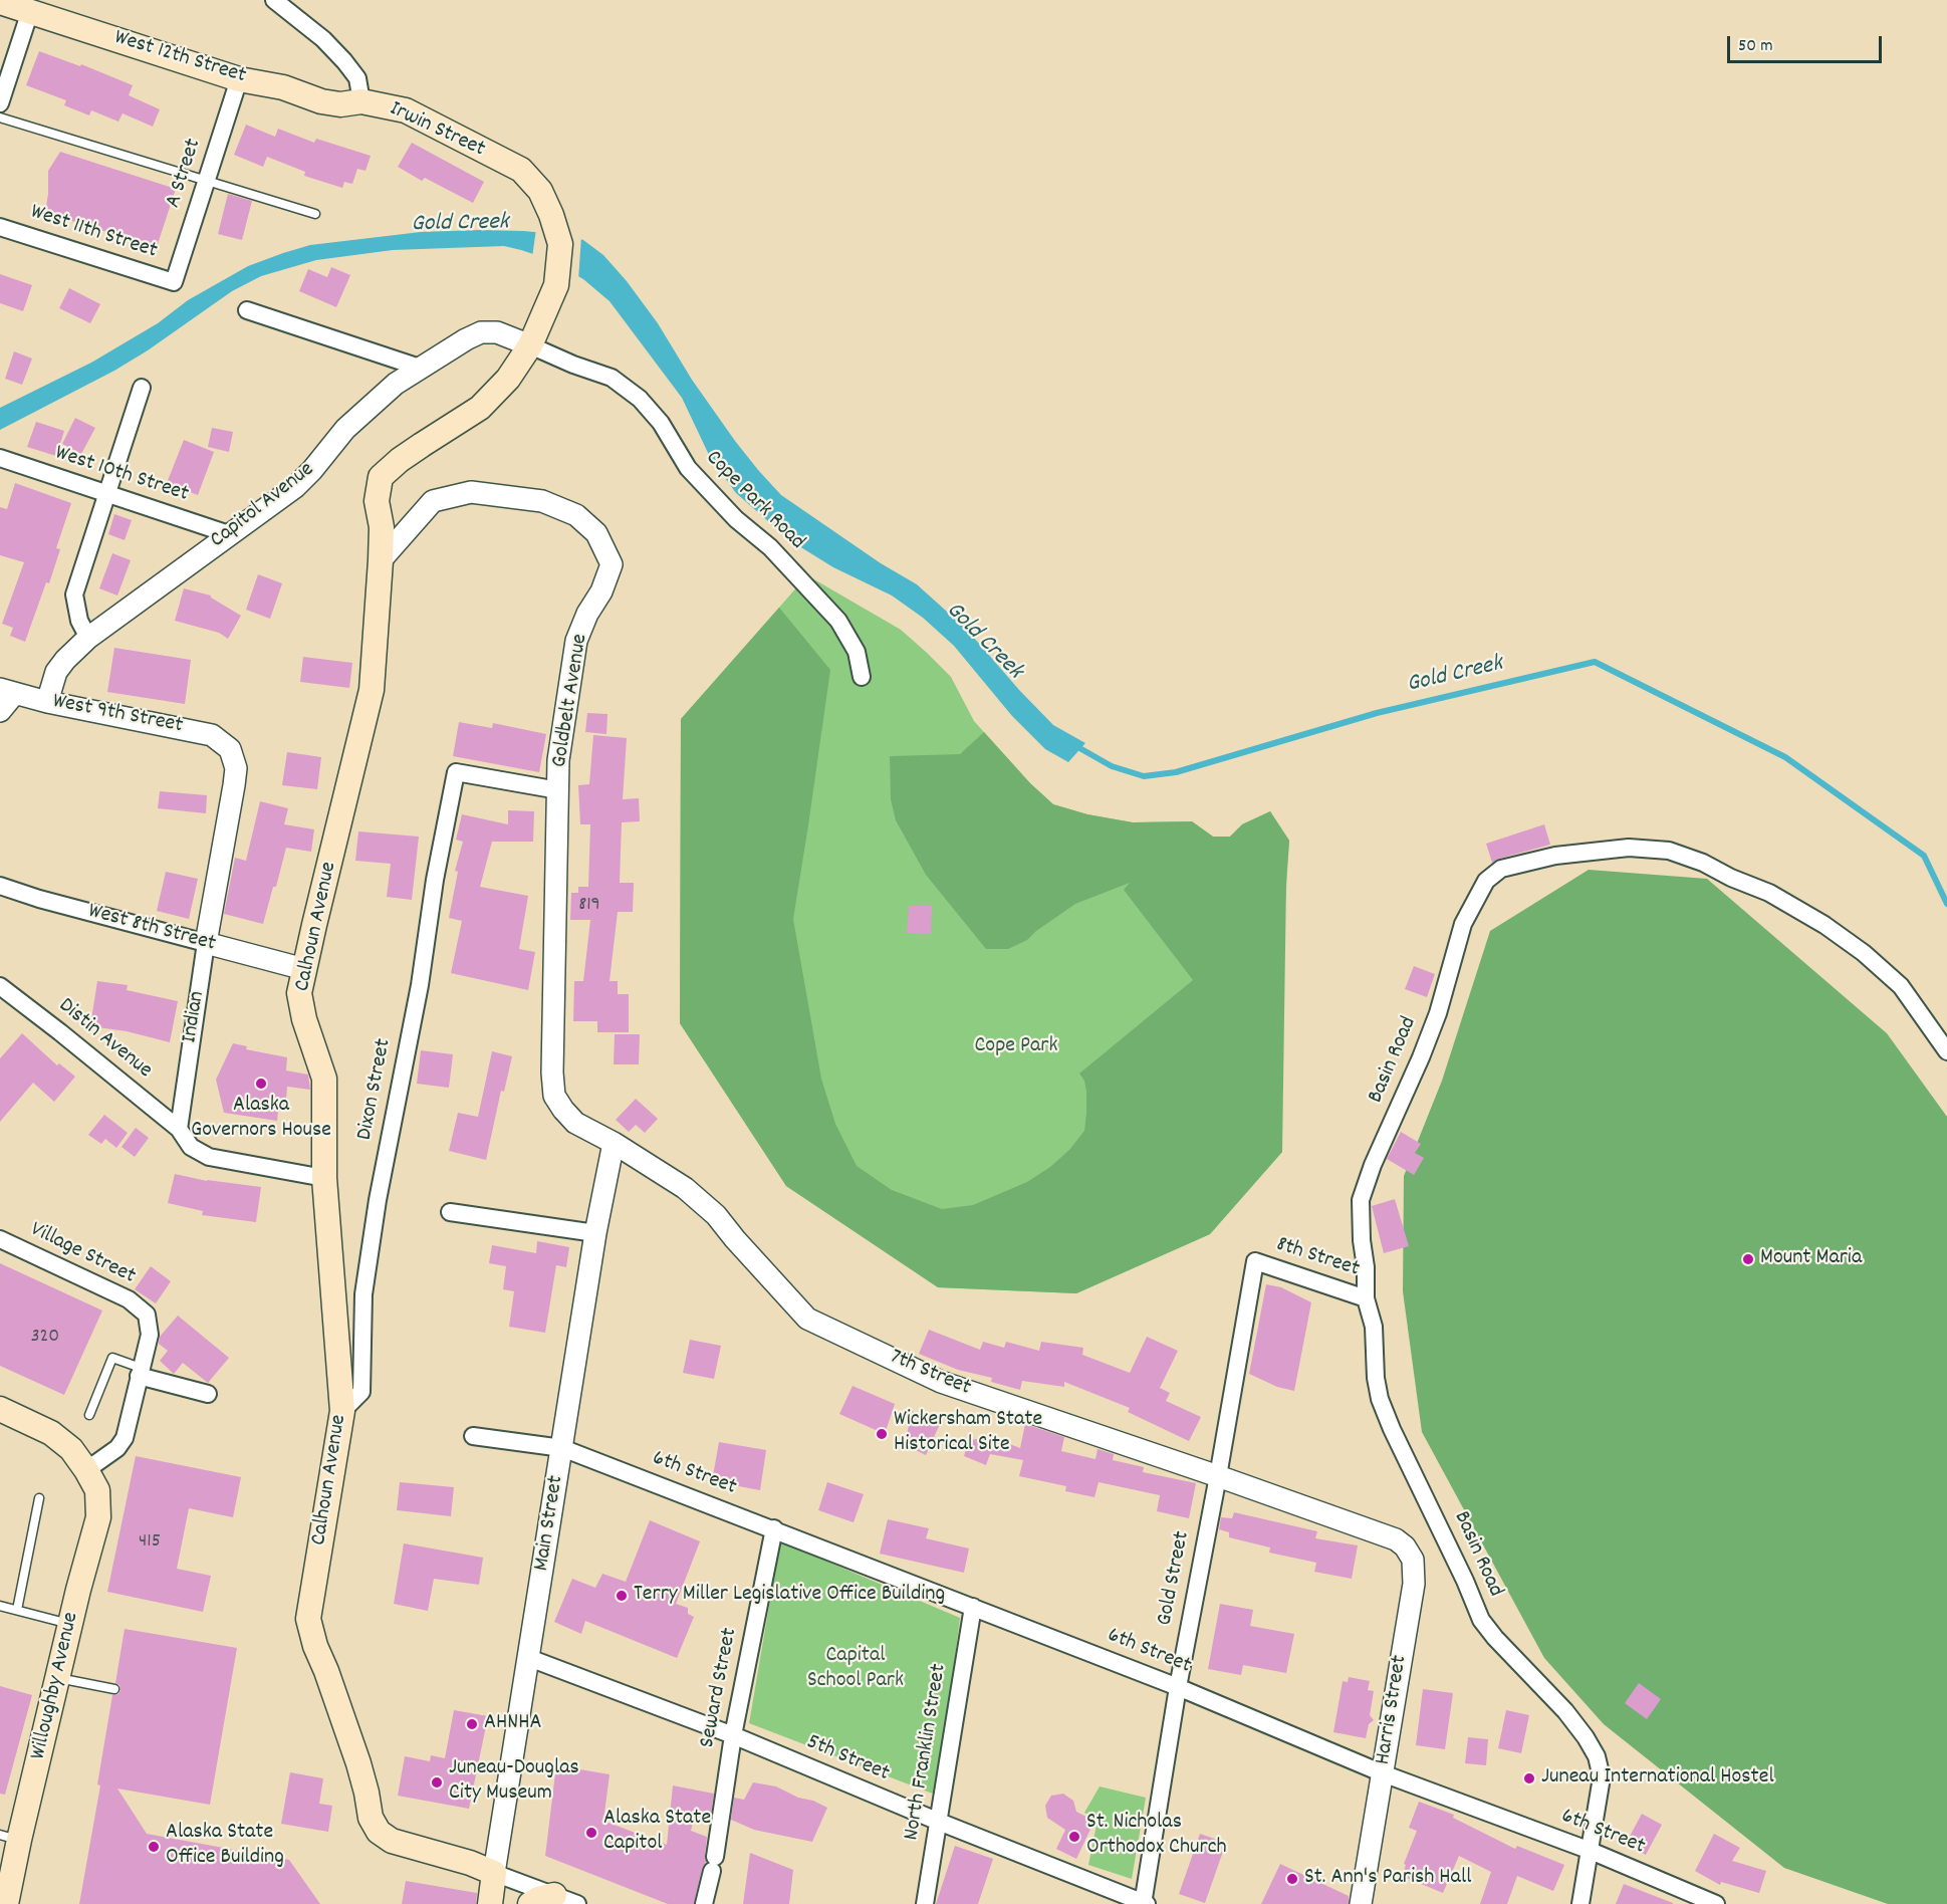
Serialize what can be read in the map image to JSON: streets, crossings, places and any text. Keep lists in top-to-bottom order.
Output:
{
  "streets": {
    "main road": [
      "West 12th Street",
      "Irwin Street",
      "Calhoun Avenue",
      "Main Street",
      "Willoughby Avenue"
    ],
    "street": [
      "A Street",
      "West 11th Street",
      "West 10th Street",
      "Cope Park Road",
      "Capitol Avenue",
      "Goldbelt Avenue",
      "West 9th Street",
      "West 8th Street",
      "Indian",
      "Distin Avenue",
      "Basin Road",
      "Dixon Street",
      "Village Street",
      "8th Street",
      "7th Street",
      "6th Street",
      "Gold Street",
      "Seward Street",
      "Harris Street",
      "North Franklin Street",
      "5th Street"
    ]
  },
  "crossings": [
    ["West 12th Street", "Irwin Street"],
    ["West 12th Street", "A Street"],
    ["Irwin Street", "Calhoun Avenue"],
    ["A Street", "West 11th Street"],
    ["West 10th Street", "Capitol Avenue"],
    ["Cope Park Road", "Capitol Avenue"],
    ["Cope Park Road", "Calhoun Avenue"],
    ["Capitol Avenue", "West 9th Street"],
    ["Capitol Avenue", "Calhoun Avenue"],
    ["Goldbelt Avenue", "Calhoun Avenue"],
    ["Goldbelt Avenue", "Dixon Street"],
    ["Goldbelt Avenue", "7th Street"],
    ["West 9th Street", "Indian"],
    ["Calhoun Avenue", "West 8th Street"],
    ["Calhoun Avenue", "Dixon Street"],
    ["Calhoun Avenue", "Main Street"],
    ["West 8th Street", "Indian"],
    ["Indian", "Distin Avenue"],
    ["Basin Road", "8th Street"],
    ["Basin Road", "6th Street"],
    ["Village Street", "Willoughby Avenue"],
    ["8th Street", "Gold Street"],
    ["7th Street", "Main Street"],
    ["7th Street", "Gold Street"],
    ["7th Street", "Harris Street"],
    ["6th Street", "Main Street"],
    ["6th Street", "Gold Street"],
    ["6th Street", "Seward Street"],
    ["6th Street", "Harris Street"],
    ["6th Street", "North Franklin Street"],
    ["Main Street", "5th Street"],
    ["Gold Street", "5th Street"],
    ["Seward Street", "5th Street"],
    ["North Franklin Street", "5th Street"]
  ],
  "water": ["Gold Creek"],
  "parks": ["Cope Park", "Capital School Park"],
  "places": [
    "Alaska Governors House",
    "Mount Maria",
    "Wickersham State Historical Site",
    "Terry Miller Legislative Office Building",
    "AHNHA",
    "Juneau International Hostel",
    "Juneau-Douglas City Museum",
    "Alaska State Capitol",
    "St. Nicholas Orthodox Church",
    "Alaska State Office Building",
    "St. Ann's Parish Hall"
  ],
  "house_numbers": ["819", "320", "415"],
  "scale_bar": "50 m"
}
